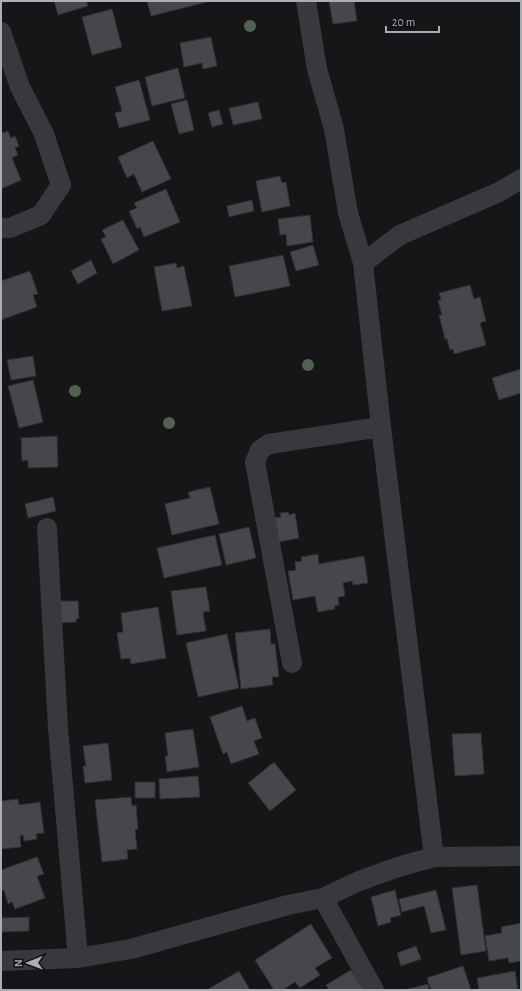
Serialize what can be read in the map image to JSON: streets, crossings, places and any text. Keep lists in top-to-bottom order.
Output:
{
  "scale_bar": "20 m",
  "north": "left"
}
